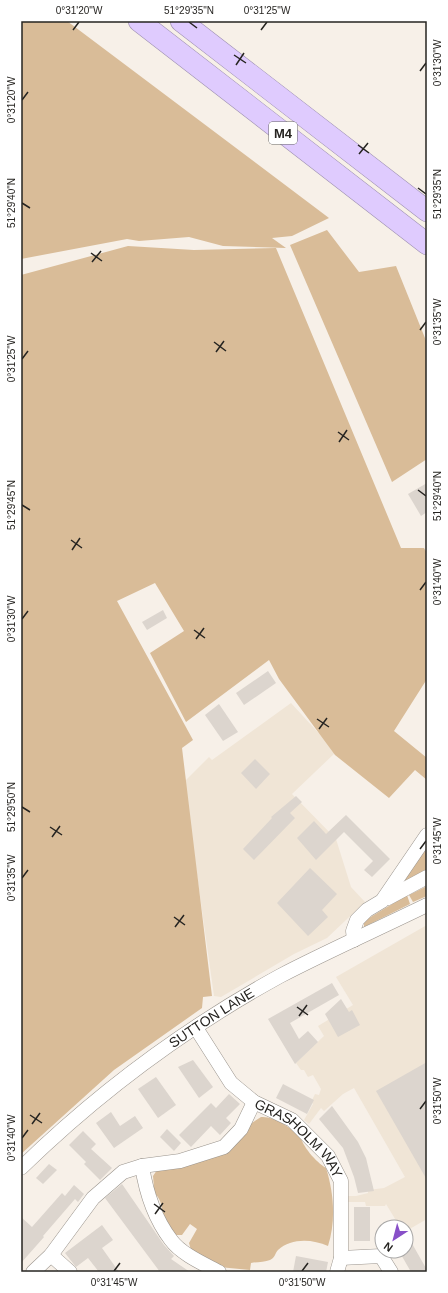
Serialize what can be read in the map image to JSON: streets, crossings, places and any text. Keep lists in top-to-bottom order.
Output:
{
  "streets": {
    "highway": ["M4"],
    "street": ["SUTTON LANE", "GRASHOLM WAY"]
  },
  "crossings": [
    ["SUTTON LANE", "GRASHOLM WAY"]
  ],
  "north": "bottom left",
  "coordinates": [
    "0°31'20\"W",
    "51°29'35\"N",
    "0°31'25\"W",
    "0°31'30\"W",
    "51°29'40\"N",
    "0°31'35\"W",
    "51°29'45\"N",
    "0°31'40\"W",
    "51°29'50\"N",
    "0°31'45\"W",
    "0°31'50\"W"
  ]
}
